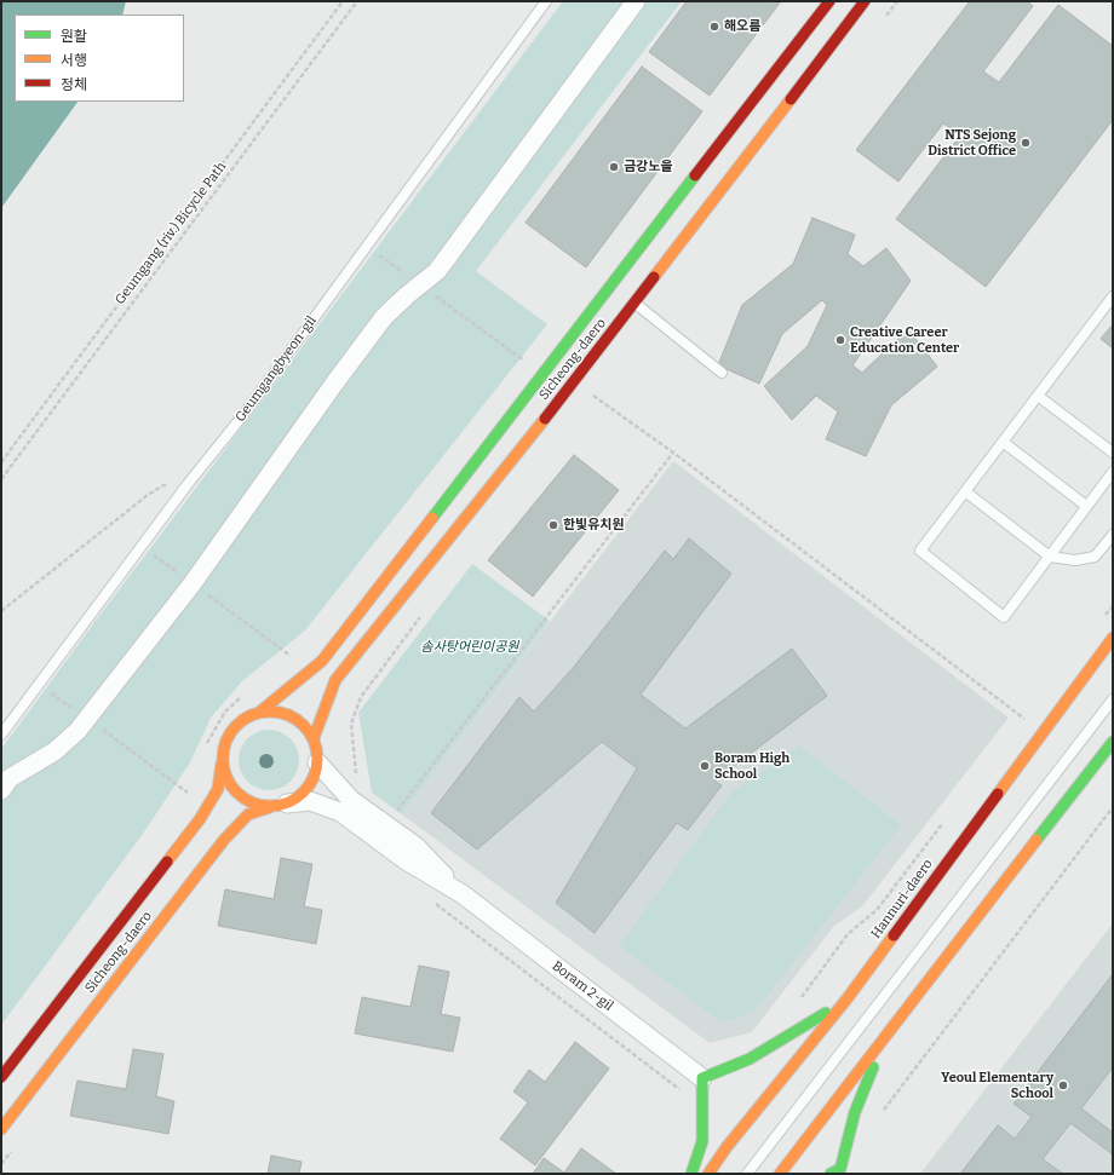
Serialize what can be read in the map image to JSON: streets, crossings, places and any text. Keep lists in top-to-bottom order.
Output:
{
  "streets": {
    "street": ["Sicheong-daero", "Hannuri-daero", "Boram 2-gil"],
    "lane": ["Geumgangbyeon-gil"],
    "path": ["Geumgang (riv.) Bicycle Path"]
  },
  "crossings": [
    ["Sicheong-daero", "Boram 2-gil"]
  ],
  "parks": ["솜사탕어린이공원"],
  "places": [
    "해오름",
    "NTS Sejong District Office",
    "금강노을",
    "Creative Career Education Center",
    "한빛유치원",
    "Boram High School",
    "Yeoul Elementary School"
  ],
  "legend": ["원활", "서행", "정체"]
}
